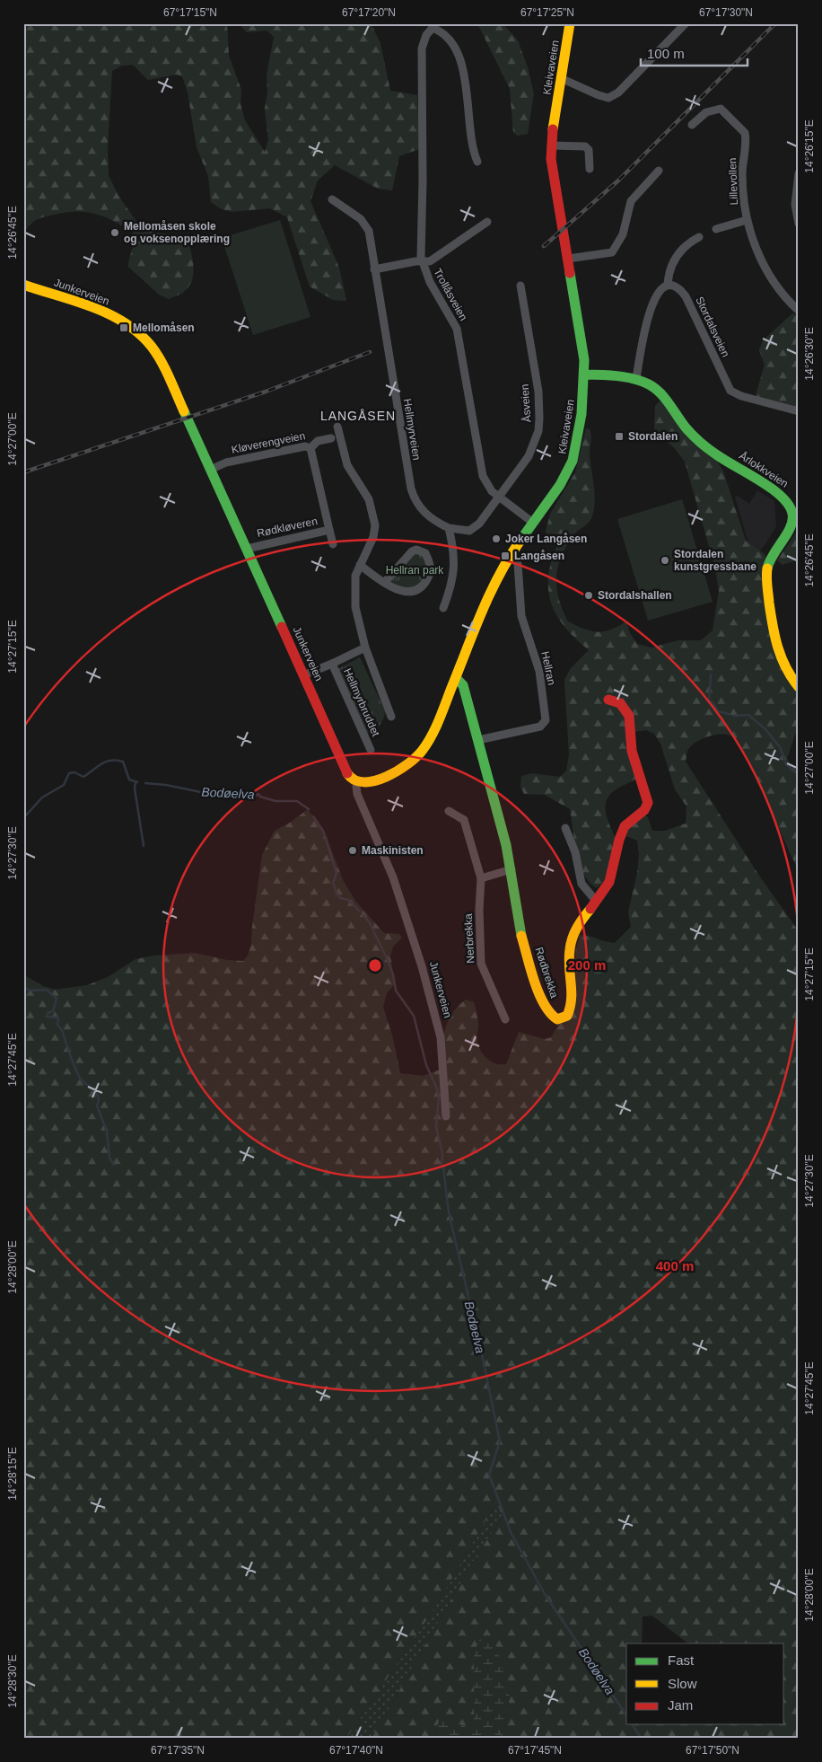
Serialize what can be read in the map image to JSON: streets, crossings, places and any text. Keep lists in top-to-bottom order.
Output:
{
  "streets": {
    "street": [
      "Kleivaveien",
      "Lillevollen",
      "Junkerveien",
      "Trollåsveien",
      "Stordalsveien",
      "Åsveien",
      "Hellmyrveien",
      "Kløverengveien",
      "Årlokkveien",
      "Rødkløveren",
      "Hellran",
      "Hellmyrbruddet",
      "Nerbrekka",
      "Rødbrekka"
    ]
  },
  "crossings": [
    ["Kleivaveien", "Junkerveien"],
    ["Kleivaveien", "Trollåsveien"],
    ["Kleivaveien", "Årlokkveien"],
    ["Kleivaveien", "Hellran"],
    ["Kleivaveien", "Rødbrekka"],
    ["Junkerveien", "Kløverengveien"],
    ["Junkerveien", "Rødkløveren"],
    ["Junkerveien", "Hellmyrbruddet"],
    ["Trollåsveien", "Åsveien"],
    ["Åsveien", "Hellmyrveien"],
    ["Kløverengveien", "Rødkløveren"],
    ["Hellran", "Rødbrekka"]
  ],
  "districts": ["LANGÅSEN"],
  "water": ["Bodøelva"],
  "parks": ["Hellran park"],
  "places": {
    "other": [
      "Mellomåsen skole og voksenopplæring",
      "Joker Langåsen",
      "Stordalen kunstgressbane",
      "Stordalshallen",
      "Maskinisten"
    ],
    "transit": ["Mellomåsen", "Stordalen", "Langåsen"]
  },
  "legend": ["Fast", "Slow", "Jam"],
  "scale_bar": "100 m",
  "coordinates": [
    "67°17'15\"N",
    "67°17'20\"N",
    "67°17'25\"N",
    "67°17'30\"N",
    "14°26'15\"E",
    "14°26'45\"E",
    "14°26'30\"E",
    "14°27'00\"E",
    "14°27'15\"E",
    "14°27'30\"E",
    "14°27'45\"E",
    "14°28'00\"E",
    "14°28'15\"E",
    "14°28'30\"E",
    "67°17'35\"N",
    "67°17'40\"N",
    "67°17'45\"N",
    "67°17'50\"N"
  ],
  "rings": ["200 m", "400 m"]
}
